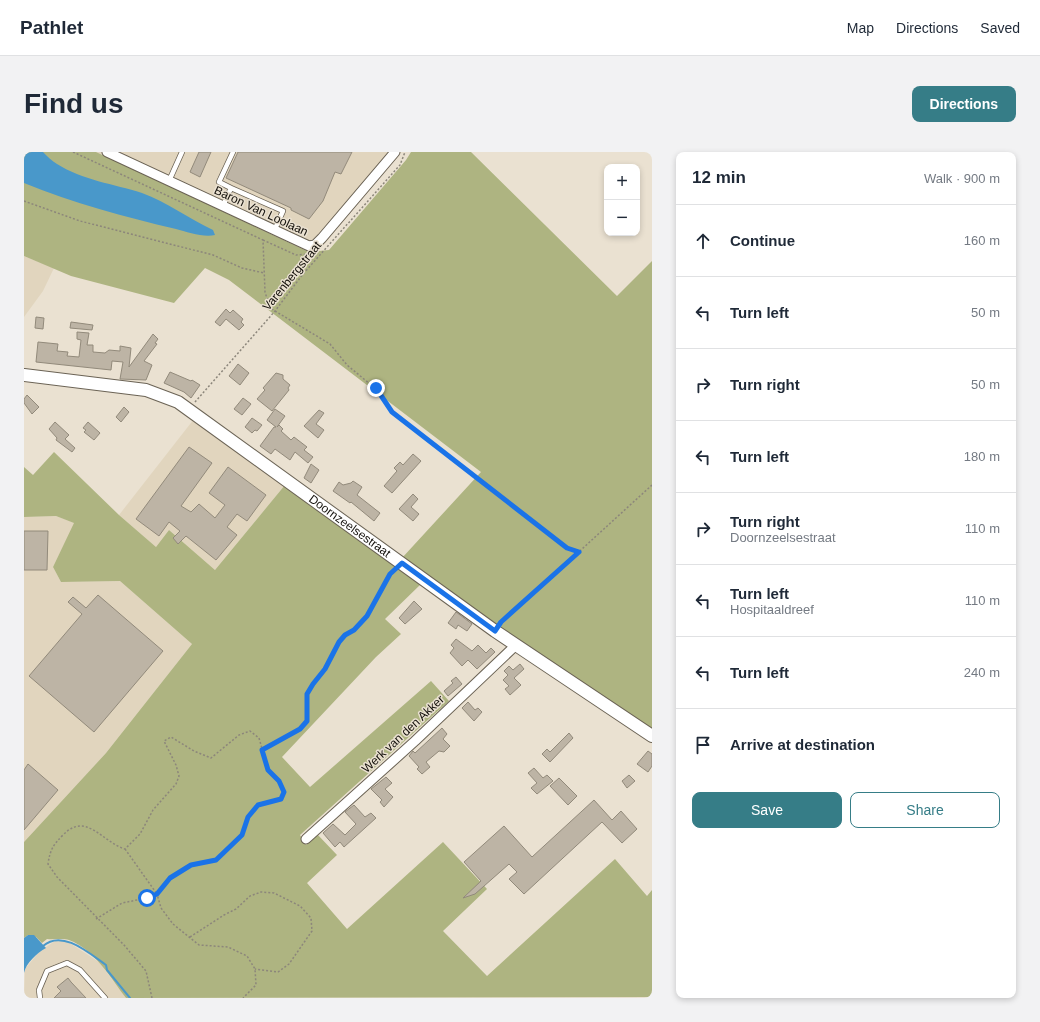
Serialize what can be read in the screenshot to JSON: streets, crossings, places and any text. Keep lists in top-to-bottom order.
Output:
{
  "streets": {
    "main road": ["Doornzeelsestraat"],
    "street": ["Baron Van Loolaan", "Werk van den Akker"],
    "path": ["Varenbergstraat"]
  },
  "crossings": [
    ["Varenbergstraat", "Doornzeelsestraat"],
    ["Doornzeelsestraat", "Werk van den Akker"]
  ],
  "page": {
    "header": "Pathlet",
    "nav": ["Map", "Directions", "Saved"],
    "buttons": [
      "Directions",
      ["Save", "Share"]
    ],
    "title": "Find us",
    "heading": ["12 min", "Walk · 900 m"],
    "map_buttons": ["+", "−"],
    "list": [
      ["Continue", "160 m"],
      ["Turn left", "50 m"],
      ["Turn right", "50 m"],
      ["Turn left", "180 m"],
      ["Turn right", "Doornzeelsestraat", "110 m"],
      ["Turn left", "Hospitaaldreef", "110 m"],
      ["Turn left", "240 m"],
      "Arrive at destination"
    ]
  }
}
